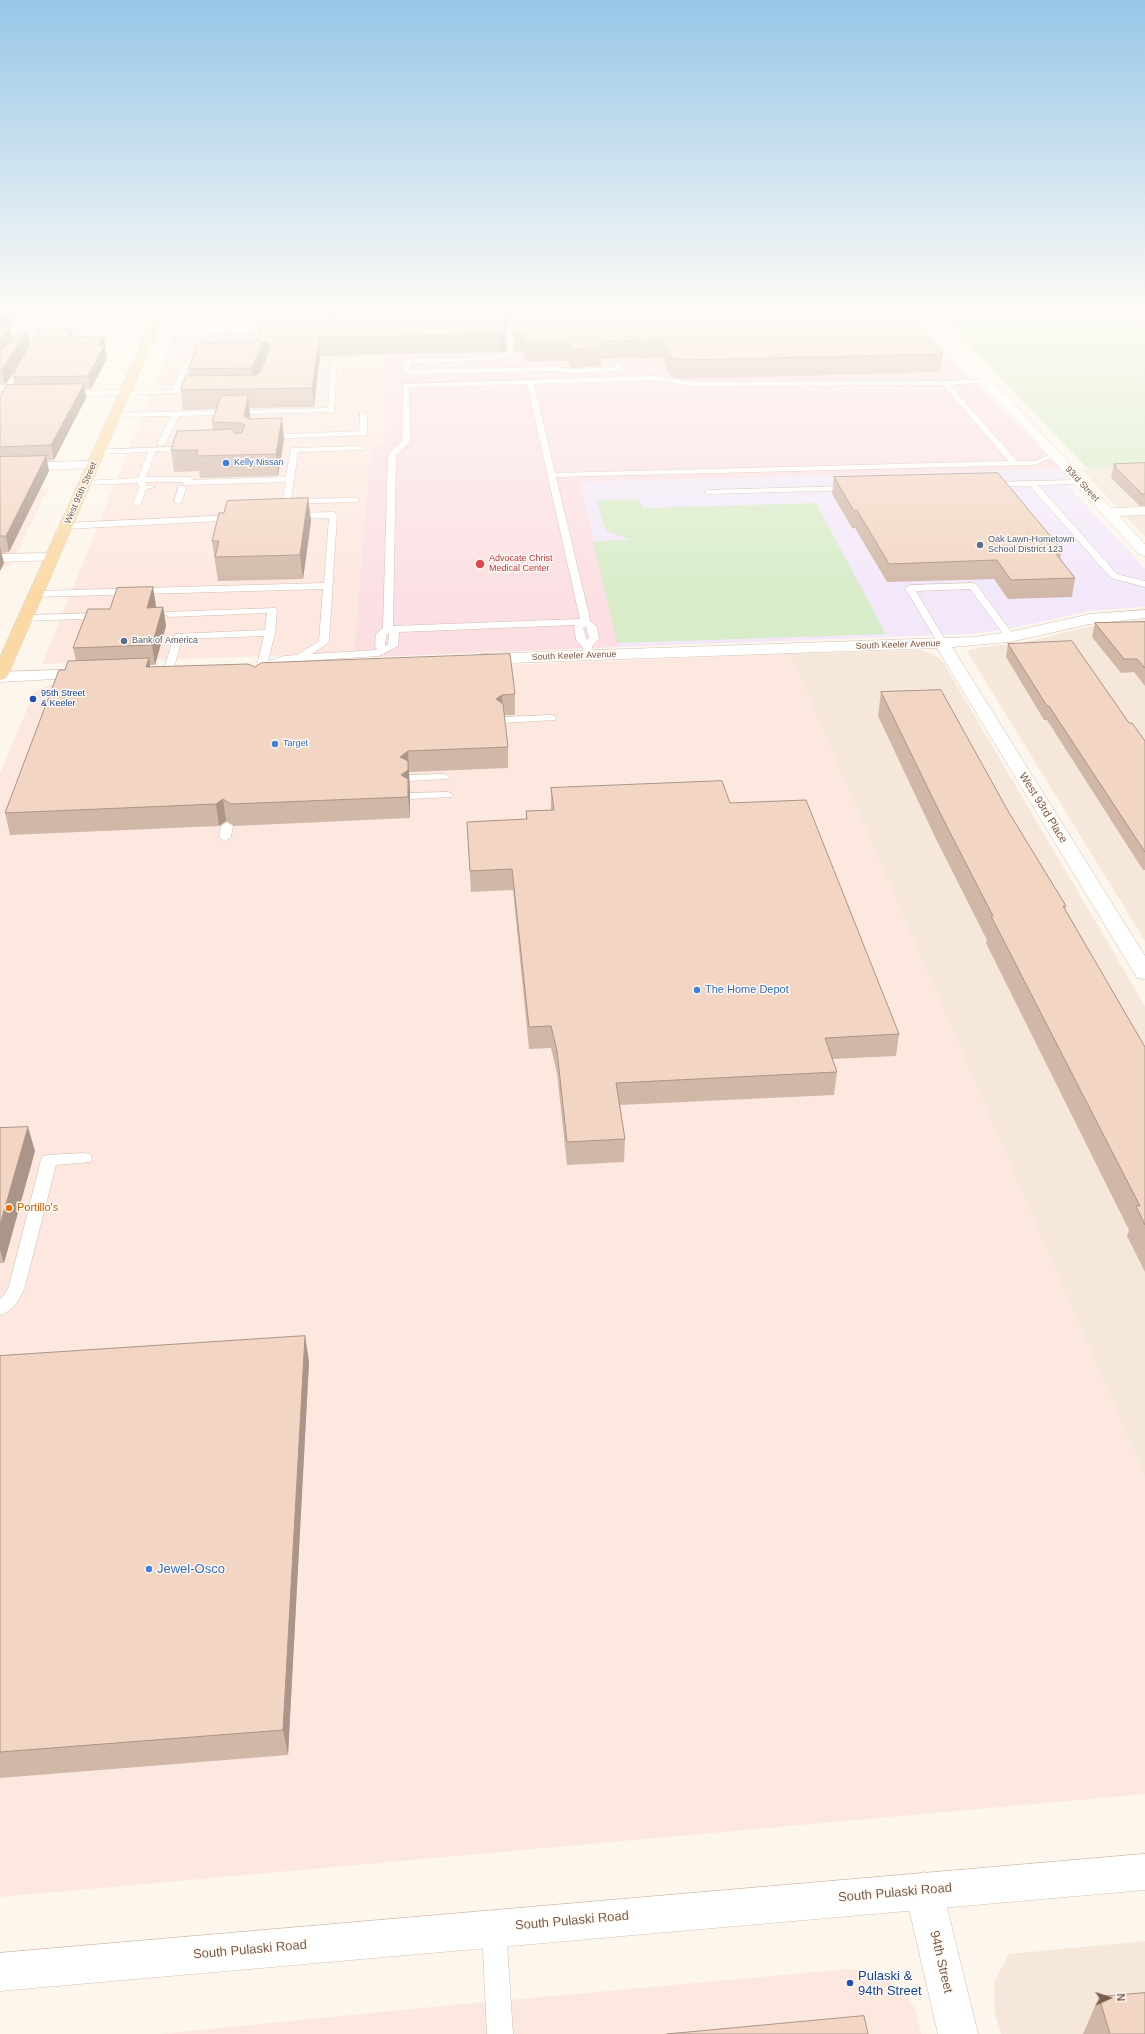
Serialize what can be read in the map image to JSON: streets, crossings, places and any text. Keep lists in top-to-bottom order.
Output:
{
  "streets": {
    "main road": ["West 95th Street"],
    "street": [
      "93rd Street",
      "South Keeler Avenue",
      "West 93rd Place",
      "South Pulaski Road",
      "94th Street"
    ]
  },
  "crossings": [
    ["South Keeler Avenue", "West 93rd Place"],
    ["South Pulaski Road", "94th Street"]
  ],
  "places": [
    "Kelly Nissan",
    "Oak Lawn-Hometown School District 123",
    "Advocate Christ Medical Center",
    "Bank of America",
    "95th Street & Keeler",
    "Target",
    "The Home Depot",
    "Portillo's",
    "Jewel-Osco",
    "Pulaski & 94th Street"
  ],
  "north": "right"
}
